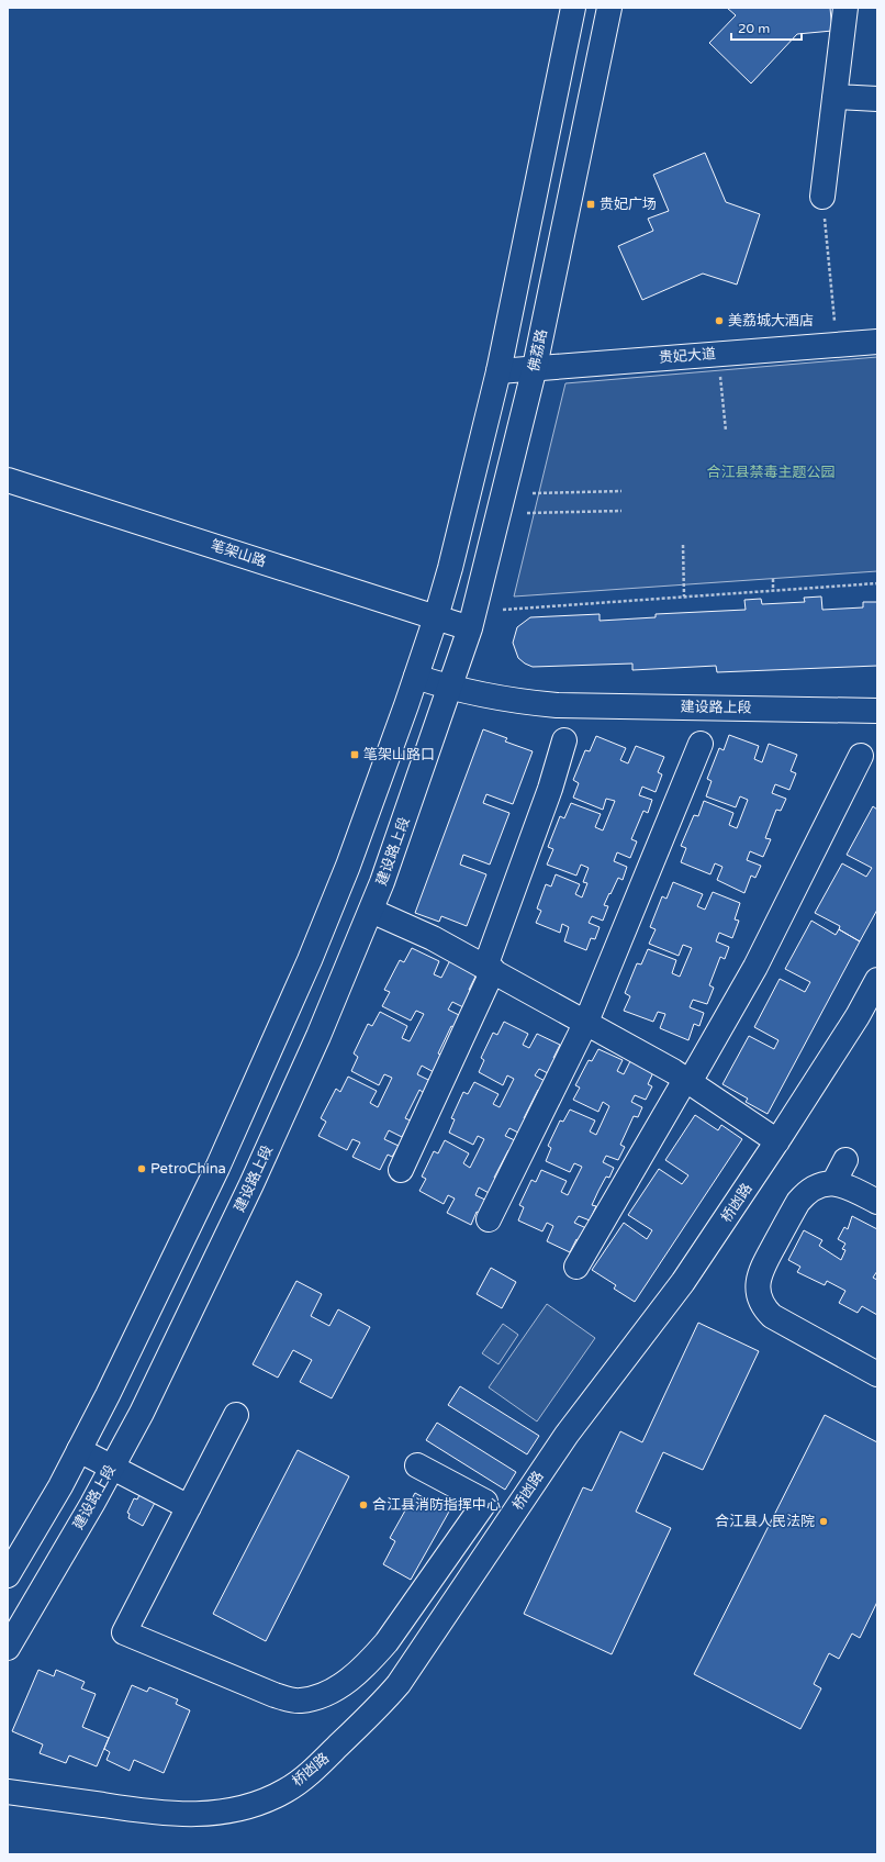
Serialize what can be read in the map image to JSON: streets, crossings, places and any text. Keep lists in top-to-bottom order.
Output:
{
  "streets": {
    "main road": [
      "佛荔路",
      "贵妃大道",
      "笔架山路",
      "建设路上段",
      "桥凼路"
    ]
  },
  "crossings": [
    ["佛荔路", "贵妃大道"],
    ["佛荔路", "笔架山路"],
    ["佛荔路", "建设路上段"]
  ],
  "parks": ["合江县禁毒主题公园"],
  "places": {
    "transit": ["贵妃广场", "笔架山路口"],
    "other": [
      "美荔城大酒店",
      "PetroChina",
      "合江县消防指挥中心",
      "合江县人民法院"
    ]
  },
  "scale_bar": "20 m"
}
